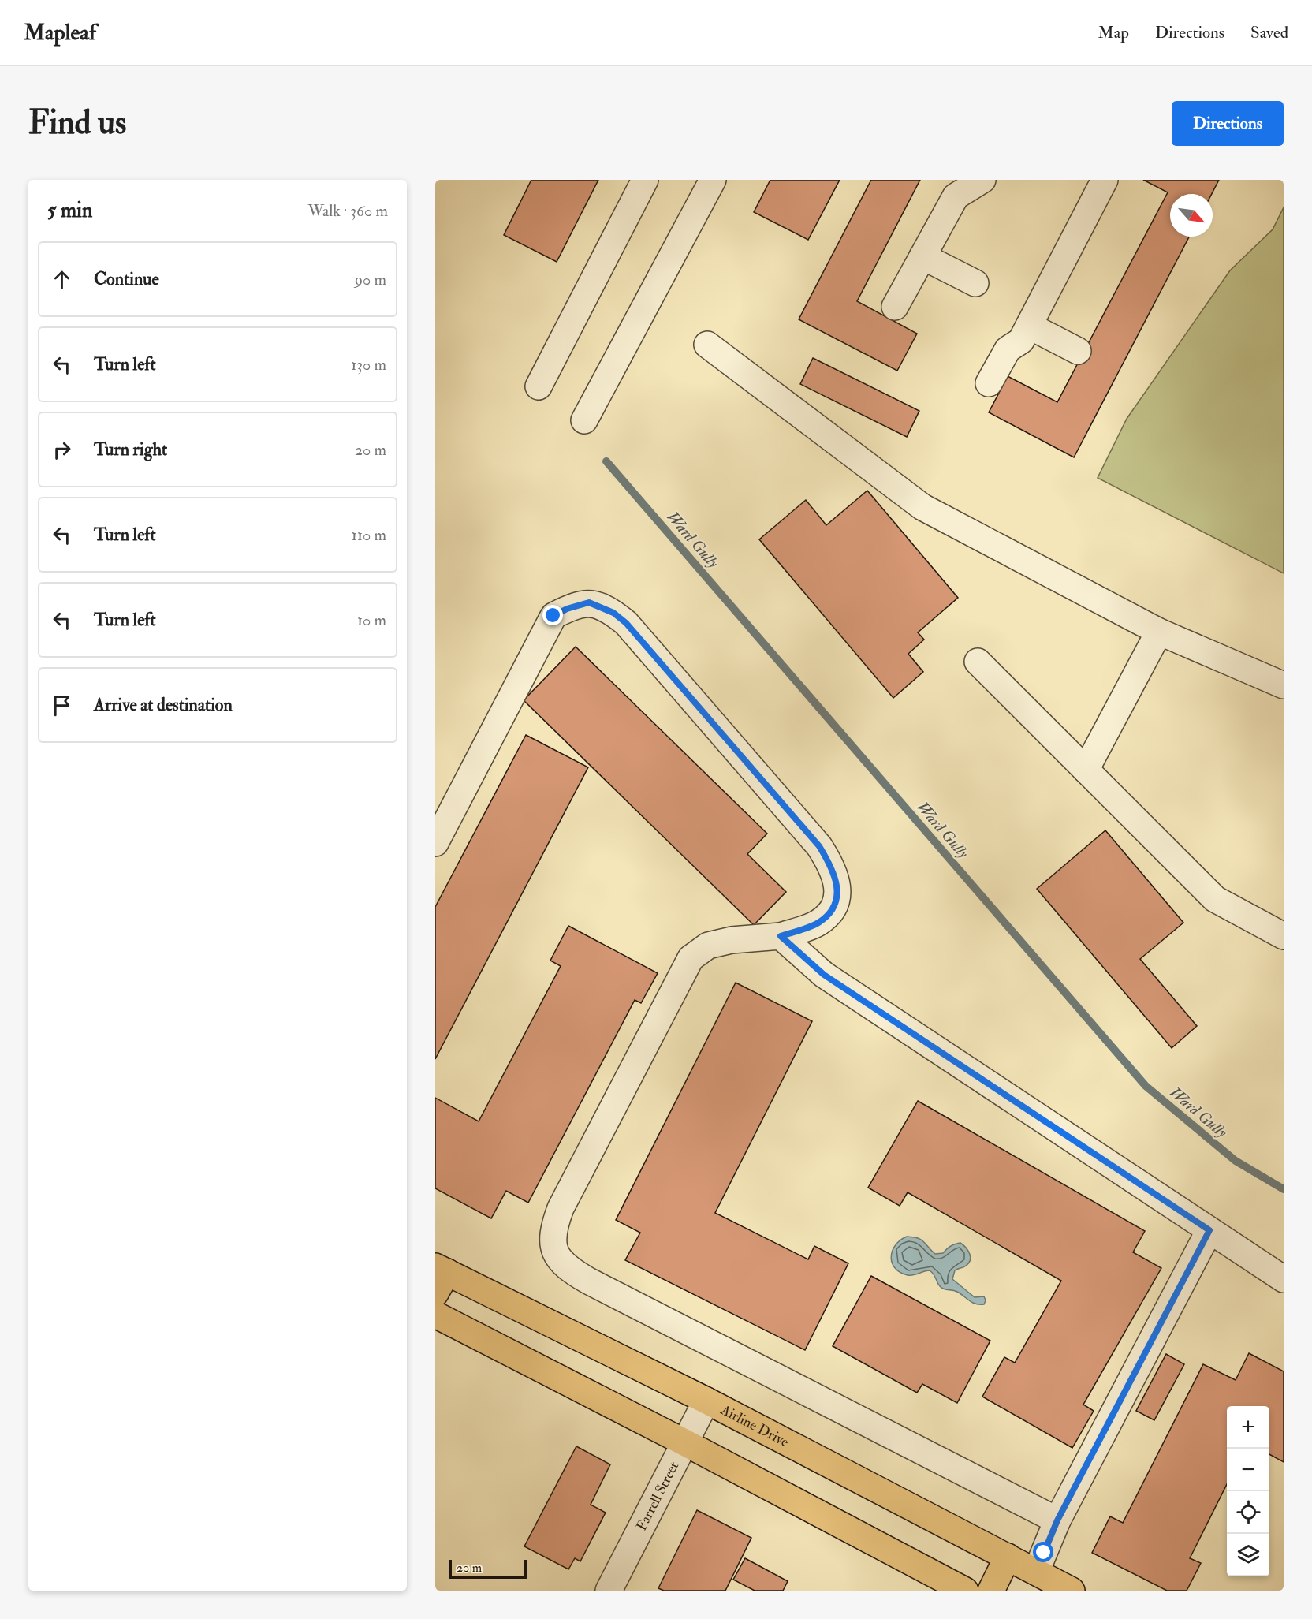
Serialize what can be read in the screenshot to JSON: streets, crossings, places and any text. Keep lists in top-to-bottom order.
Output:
{
  "streets": {
    "main road": ["Airline Drive"],
    "street": ["Farrell Street"]
  },
  "crossings": [
    ["Airline Drive", "Farrell Street"]
  ],
  "water": ["Ward Gully"],
  "scale_bar": "20 m",
  "north": "bottom right",
  "page": {
    "header": "Mapleaf",
    "nav": ["Map", "Directions", "Saved"],
    "buttons": "Directions",
    "title": "Find us",
    "heading": ["5 min", "Walk · 360 m"],
    "list": [
      ["Continue", "90 m"],
      ["Turn left", "130 m"],
      ["Turn right", "20 m"],
      ["Turn left", "110 m"],
      ["Turn left", "10 m"],
      "Arrive at destination"
    ],
    "map_buttons": ["+", "−"],
    "scale": "20 m"
  }
}
